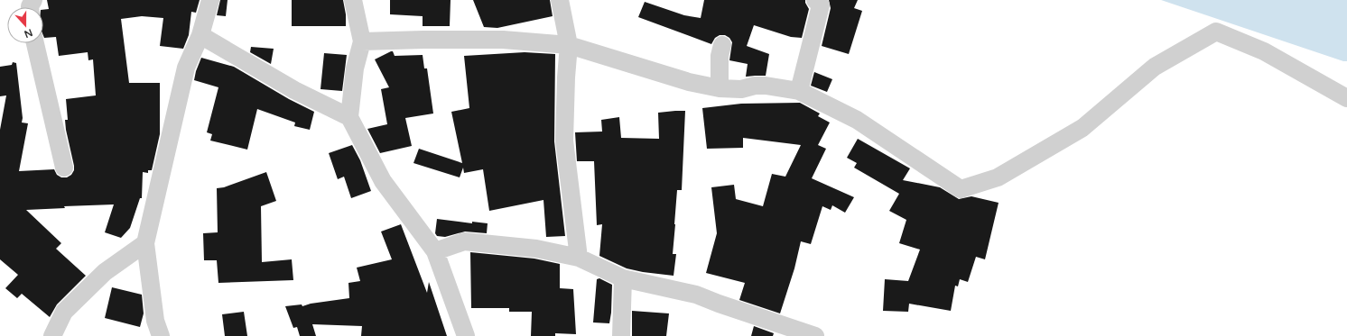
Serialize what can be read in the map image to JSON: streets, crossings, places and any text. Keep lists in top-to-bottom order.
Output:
{
  "north": "bottom"
}
